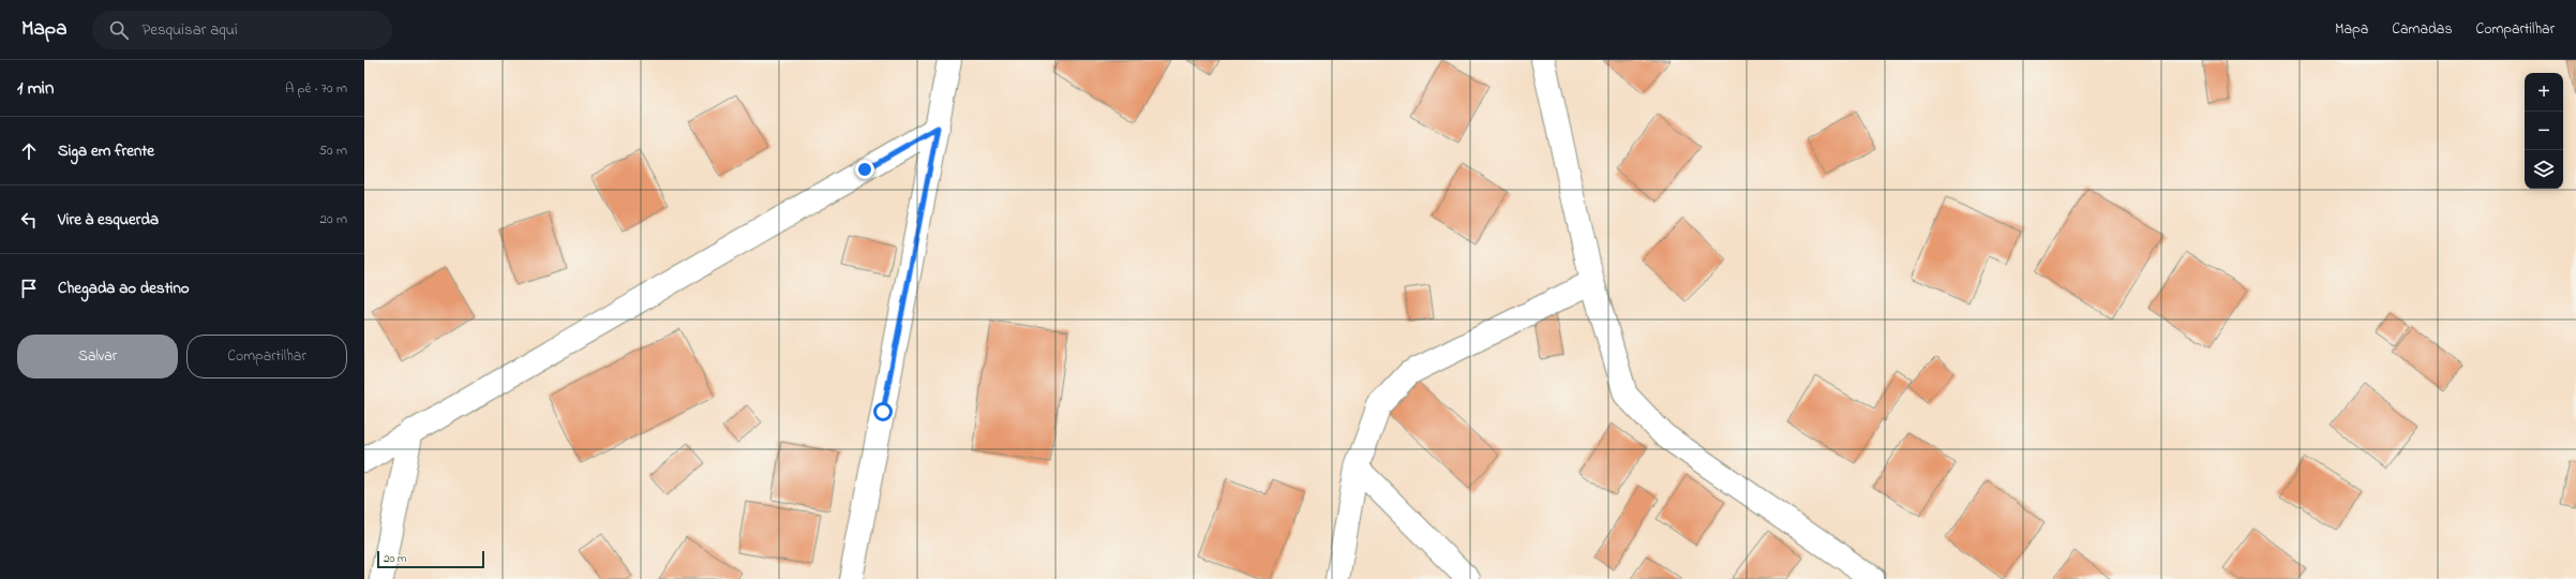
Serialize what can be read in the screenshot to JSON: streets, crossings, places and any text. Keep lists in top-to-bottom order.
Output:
{
  "scale_bar": "20 m",
  "page": {
    "header": "Mapa",
    "search": "Pesquisar aqui",
    "nav": ["Mapa", "Camadas", "Compartilhar"],
    "heading": ["1 min", "A pé · 70 m"],
    "map_buttons": ["+", "−"],
    "list": [
      ["Siga em frente", "50 m"],
      ["Vire à esquerda", "20 m"],
      "Chegada ao destino"
    ],
    "buttons": ["Salvar", "Compartilhar"],
    "scale": "20 m"
  }
}
